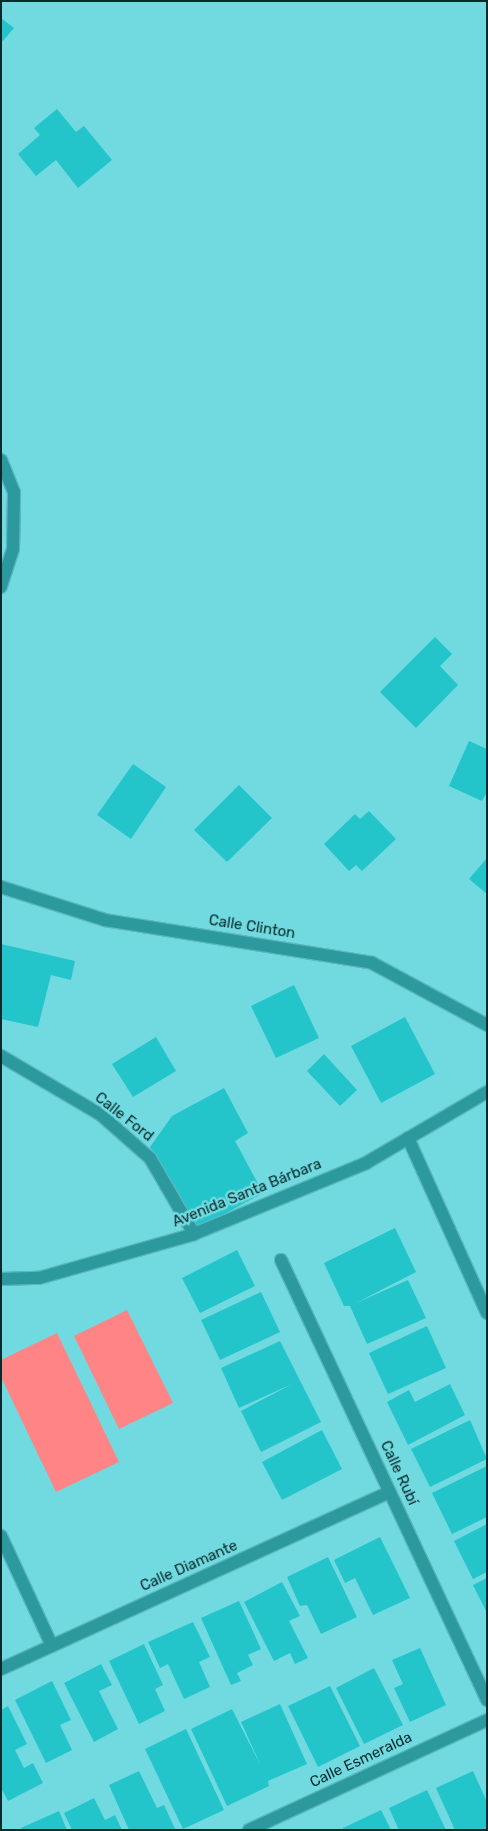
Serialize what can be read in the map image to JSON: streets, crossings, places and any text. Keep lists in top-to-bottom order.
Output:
{
  "streets": {
    "street": [
      "Calle Clinton",
      "Calle Ford",
      "Avenida Santa Bárbara",
      "Calle Rubí",
      "Calle Diamante",
      "Calle Esmeralda"
    ]
  },
  "crossings": [
    ["Calle Ford", "Avenida Santa Bárbara"],
    ["Calle Rubí", "Calle Diamante"]
  ]
}
